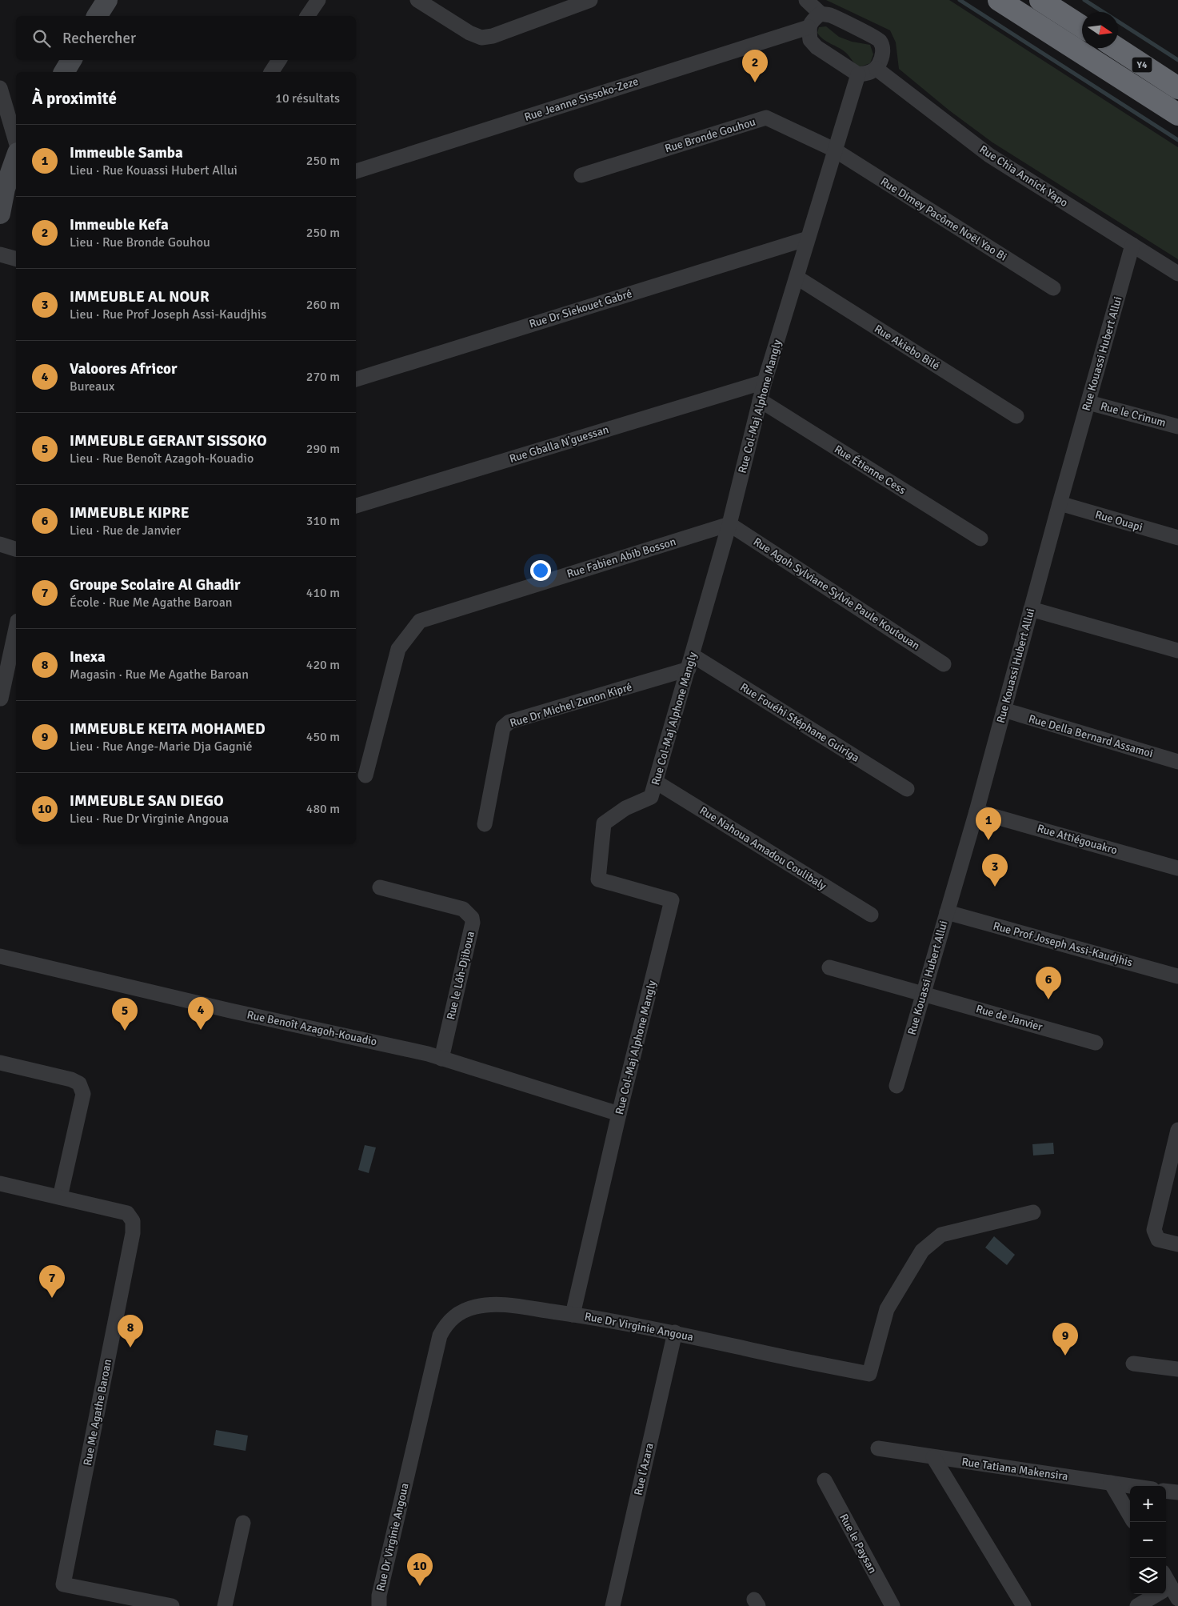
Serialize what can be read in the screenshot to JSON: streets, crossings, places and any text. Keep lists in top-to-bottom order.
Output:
{
  "streets": {
    "highway": ["Y4"],
    "street": [
      "Rue Jeanne Sissoko-Zeze",
      "Rue Bronde Gouhou",
      "Rue Chia Annick Yapo",
      "Rue Dimey Pacôme Noël Yao Bi",
      "Rue Dr Siekouet Gabré",
      "Rue Akiebo Bilé",
      "Rue Kouassi Hubert Allui",
      "Rue Col-Maj Alphone Mangly",
      "Rue le Crinum",
      "Rue Gballa N'guessan",
      "Rue Étienne Cess",
      "Rue Ouapi",
      "Rue Fabien Abib Bosson",
      "Rue Agoh Sylviane Sylvie Paule Koutouan",
      "Rue Dr Michel Zunon Kipré",
      "Rue Fouéhi Stéphane Guiriga",
      "Rue Della Bernard Assamoi",
      "Rue Attiégouakro",
      "Rue Nahoua Amadou Coulibaly",
      "Rue Prof Joseph Assi-Kaudjhis",
      "Rue le Lôh-Djiboua",
      "Rue de Janvier",
      "Rue Benoît Azagoh-Kouadio",
      "Rue Dr Virginie Angoua",
      "Rue Me Agathe Baroan",
      "Rue l'Azara",
      "Rue Tatiana Makensira",
      "Rue le Paysan"
    ]
  },
  "crossings": [
    ["Rue Bronde Gouhou", "Rue Dimey Pacôme Noël Yao Bi"],
    ["Rue Bronde Gouhou", "Rue Col-Maj Alphone Mangly"],
    ["Rue Chia Annick Yapo", "Rue Kouassi Hubert Allui"],
    ["Rue Dimey Pacôme Noël Yao Bi", "Rue Col-Maj Alphone Mangly"],
    ["Rue Dr Siekouet Gabré", "Rue Col-Maj Alphone Mangly"],
    ["Rue Akiebo Bilé", "Rue Col-Maj Alphone Mangly"],
    ["Rue Kouassi Hubert Allui", "Rue le Crinum"],
    ["Rue Kouassi Hubert Allui", "Rue Ouapi"],
    ["Rue Kouassi Hubert Allui", "Rue Della Bernard Assamoi"],
    ["Rue Kouassi Hubert Allui", "Rue Attiégouakro"],
    ["Rue Kouassi Hubert Allui", "Rue Prof Joseph Assi-Kaudjhis"],
    ["Rue Kouassi Hubert Allui", "Rue de Janvier"],
    ["Rue Col-Maj Alphone Mangly", "Rue Gballa N'guessan"],
    ["Rue Col-Maj Alphone Mangly", "Rue Étienne Cess"],
    ["Rue Col-Maj Alphone Mangly", "Rue Fabien Abib Bosson"],
    ["Rue Col-Maj Alphone Mangly", "Rue Agoh Sylviane Sylvie Paule Koutouan"],
    ["Rue Col-Maj Alphone Mangly", "Rue Dr Michel Zunon Kipré"],
    ["Rue Col-Maj Alphone Mangly", "Rue Fouéhi Stéphane Guiriga"],
    ["Rue Col-Maj Alphone Mangly", "Rue Nahoua Amadou Coulibaly"],
    ["Rue Col-Maj Alphone Mangly", "Rue Benoît Azagoh-Kouadio"],
    ["Rue Col-Maj Alphone Mangly", "Rue Dr Virginie Angoua"],
    ["Rue Fabien Abib Bosson", "Rue Agoh Sylviane Sylvie Paule Koutouan"],
    ["Rue Dr Michel Zunon Kipré", "Rue Fouéhi Stéphane Guiriga"],
    ["Rue le Lôh-Djiboua", "Rue Benoît Azagoh-Kouadio"],
    ["Rue Dr Virginie Angoua", "Rue l'Azara"]
  ],
  "north": "right",
  "page": {
    "search": "Rechercher",
    "pins": [
      "2",
      "1",
      "3",
      "6",
      "4",
      "5",
      "7",
      "8",
      "9",
      "10"
    ],
    "heading": ["À proximité", "10 résultats"],
    "list": [
      {
        "mark": "1",
        "name": "Immeuble Samba",
        "note": "Lieu · Rue Kouassi Hubert Allui",
        "value": "250 m"
      },
      {
        "mark": "2",
        "name": "Immeuble Kefa",
        "note": "Lieu · Rue Bronde Gouhou",
        "value": "250 m"
      },
      {
        "mark": "3",
        "name": "IMMEUBLE AL NOUR",
        "note": "Lieu · Rue Prof Joseph Assi-Kaudjhis",
        "value": "260 m"
      },
      {
        "mark": "4",
        "name": "Valoores Africor",
        "note": "Bureaux",
        "value": "270 m"
      },
      {
        "mark": "5",
        "name": "IMMEUBLE GERANT SISSOKO",
        "note": "Lieu · Rue Benoît Azagoh-Kouadio",
        "value": "290 m"
      },
      {
        "mark": "6",
        "name": "IMMEUBLE KIPRE",
        "note": "Lieu · Rue de Janvier",
        "value": "310 m"
      },
      {
        "mark": "7",
        "name": "Groupe Scolaire Al Ghadir",
        "note": "École · Rue Me Agathe Baroan",
        "value": "410 m"
      },
      {
        "mark": "8",
        "name": "Inexa",
        "note": "Magasin · Rue Me Agathe Baroan",
        "value": "420 m"
      },
      {
        "mark": "9",
        "name": "IMMEUBLE KEITA MOHAMED",
        "note": "Lieu · Rue Ange-Marie Dja Gagnié",
        "value": "450 m"
      },
      {
        "mark": "10",
        "name": "IMMEUBLE SAN DIEGO",
        "note": "Lieu · Rue Dr Virginie Angoua",
        "value": "480 m"
      }
    ],
    "map_buttons": ["+", "−"]
  }
}
